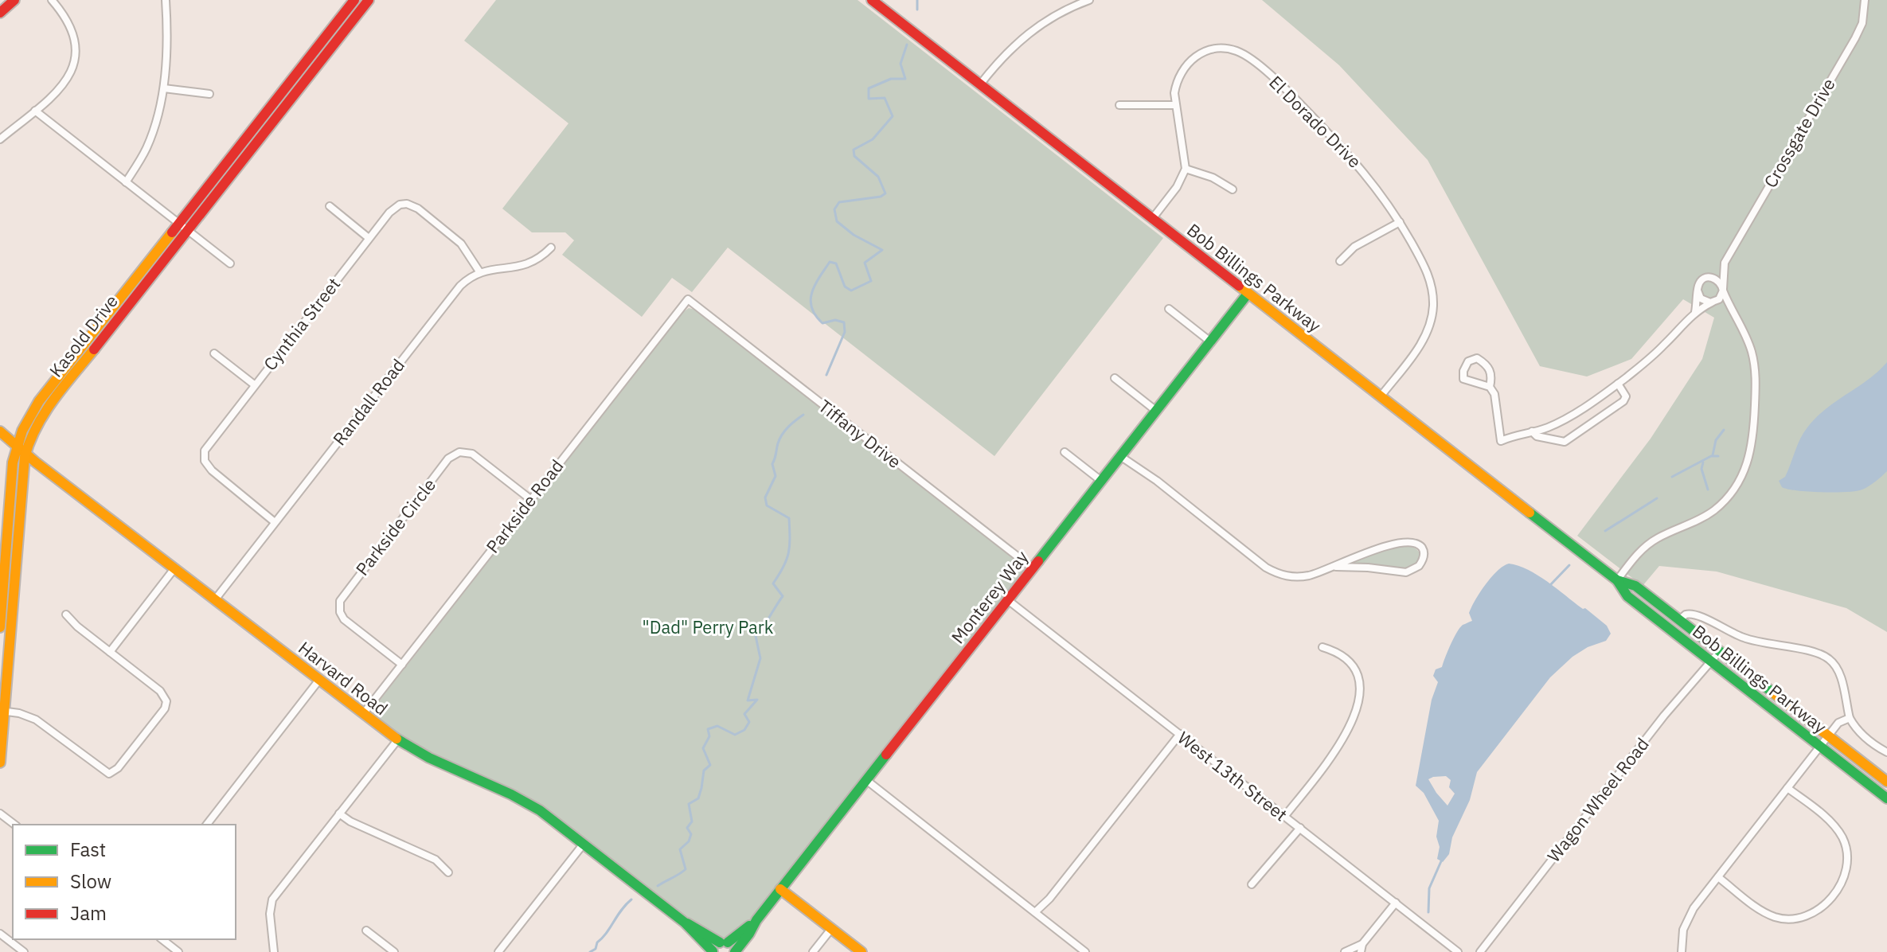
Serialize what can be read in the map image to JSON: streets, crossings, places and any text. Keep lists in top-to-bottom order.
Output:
{
  "streets": {
    "main road": [
      "Bob Billings Parkway",
      "Kasold Drive",
      "Monterey Way",
      "Harvard Road"
    ],
    "street": [
      "El Dorado Drive",
      "Crossgate Drive",
      "Cynthia Street",
      "Randall Road",
      "Tiffany Drive",
      "Parkside Road",
      "Parkside Circle",
      "West 13th Street",
      "Wagon Wheel Road"
    ]
  },
  "crossings": [
    ["El Dorado Drive", "Bob Billings Parkway"],
    ["Bob Billings Parkway", "Monterey Way"],
    ["Bob Billings Parkway", "Wagon Wheel Road"],
    ["Cynthia Street", "Randall Road"],
    ["Kasold Drive", "Harvard Road"],
    ["Randall Road", "Harvard Road"],
    ["Tiffany Drive", "Parkside Road"],
    ["Tiffany Drive", "Monterey Way"],
    ["Parkside Road", "Parkside Circle"],
    ["Parkside Road", "Harvard Road"],
    ["Monterey Way", "Harvard Road"],
    ["Monterey Way", "West 13th Street"]
  ],
  "parks": ["\"Dad\" Perry Park"],
  "legend": ["Fast", "Slow", "Jam"]
}
